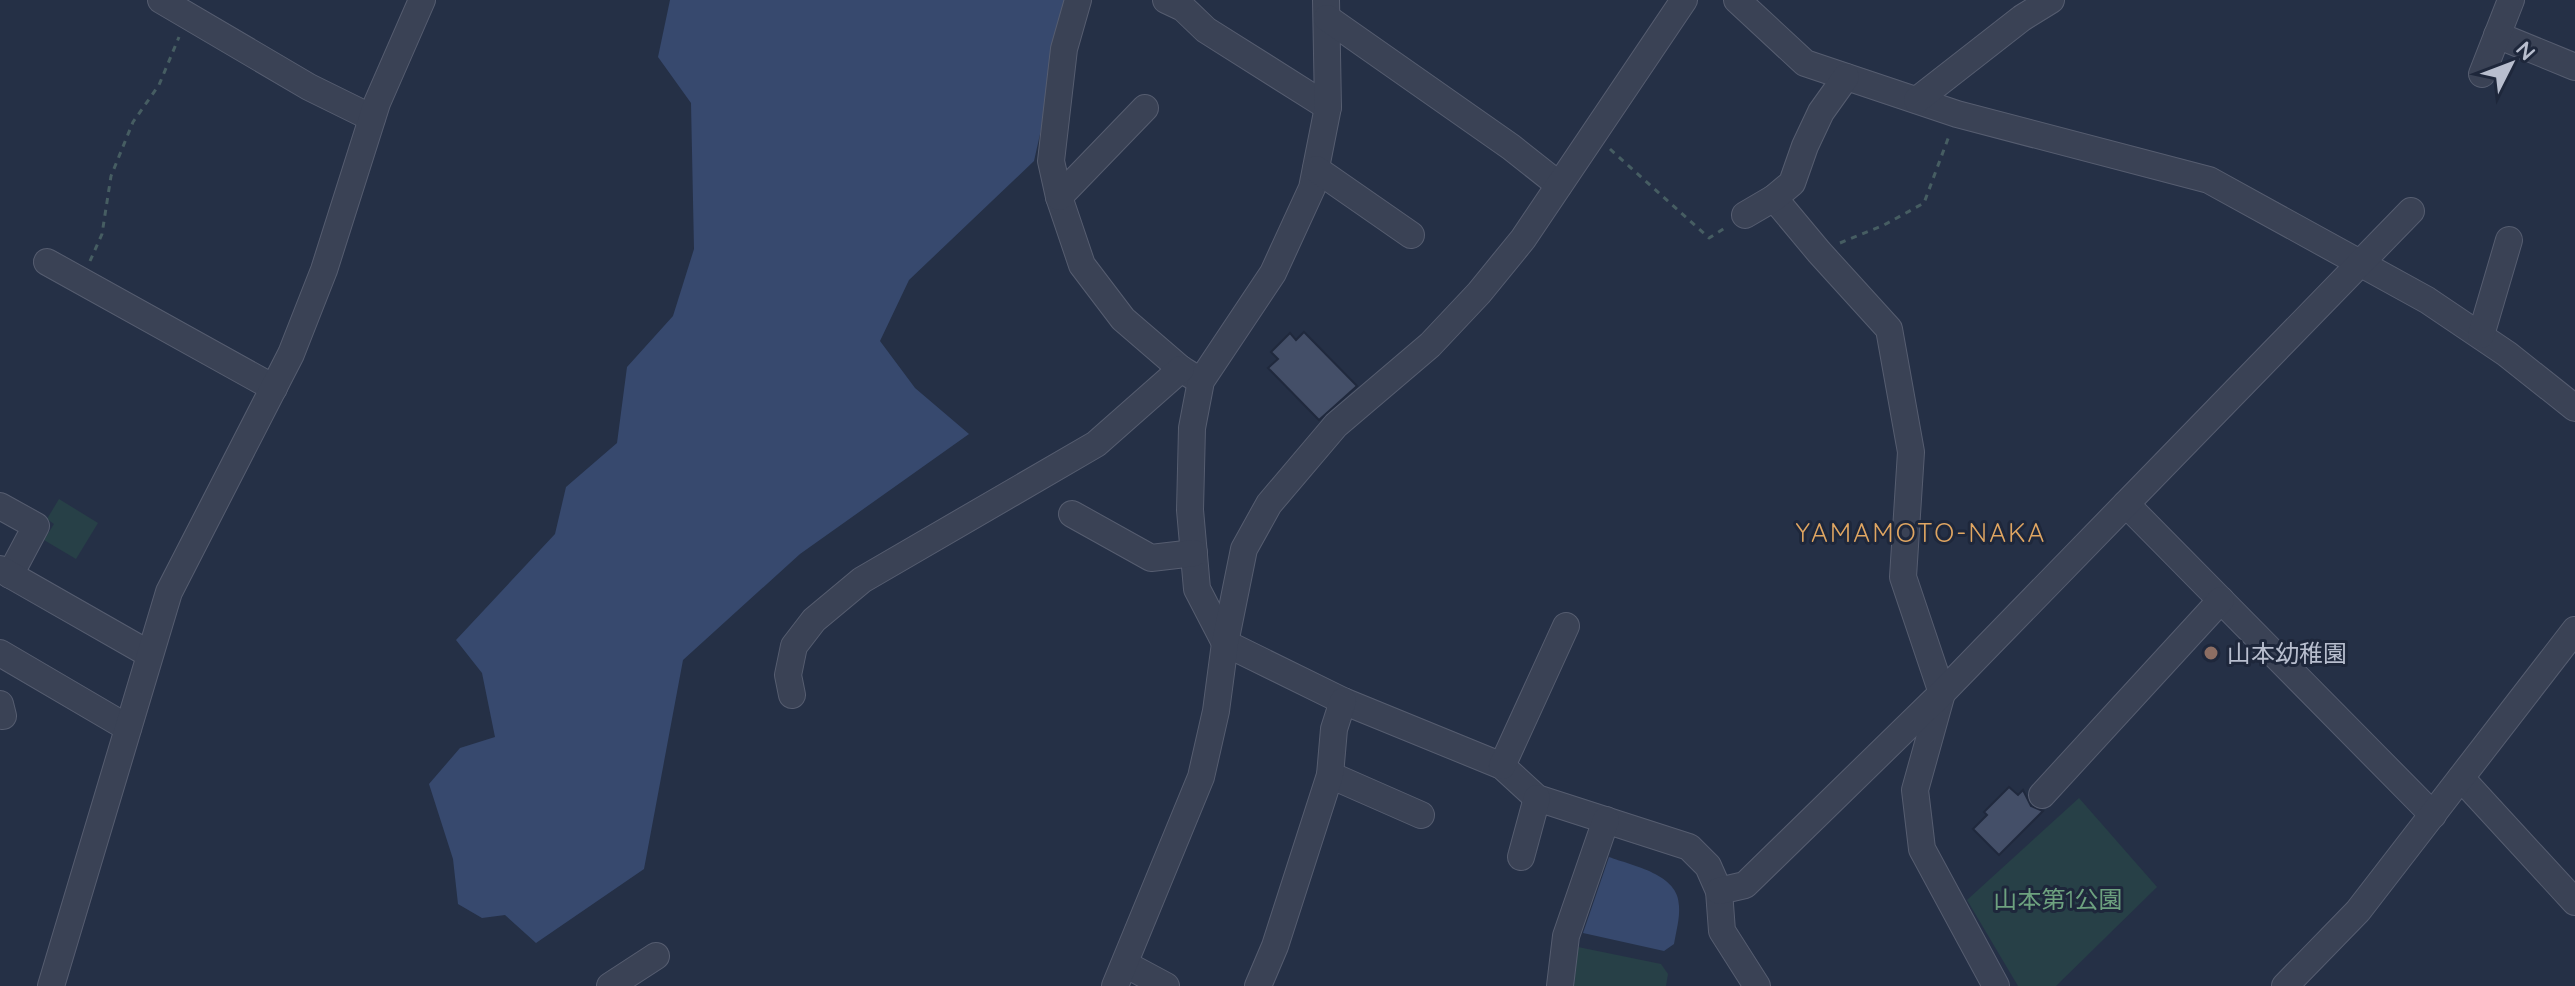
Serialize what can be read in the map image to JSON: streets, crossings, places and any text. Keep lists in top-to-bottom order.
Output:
{
  "districts": ["YAMAMOTO-NAKA"],
  "parks": ["山本第1公園"],
  "places": ["山本幼稚園"],
  "north": "top right"
}
